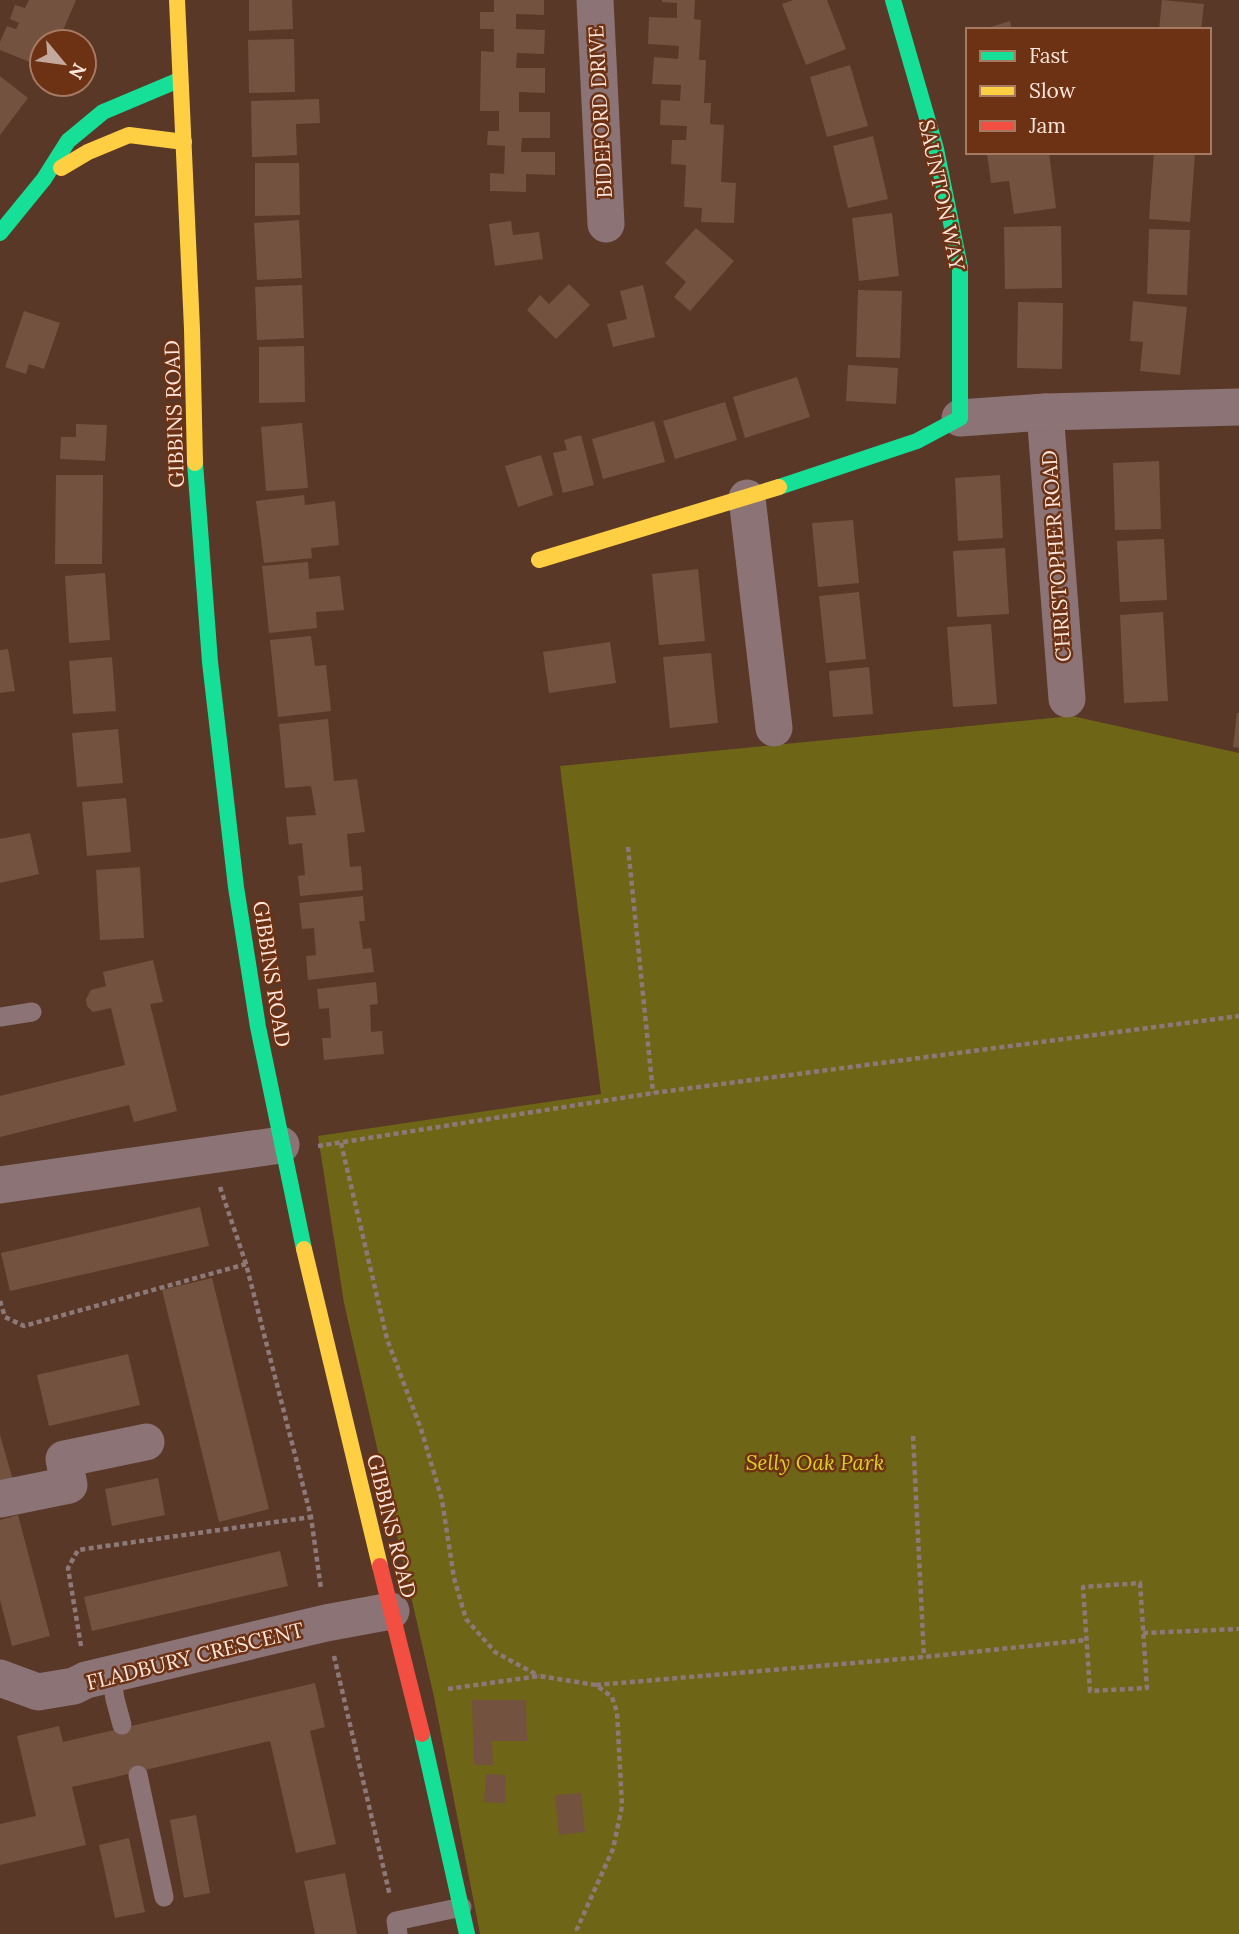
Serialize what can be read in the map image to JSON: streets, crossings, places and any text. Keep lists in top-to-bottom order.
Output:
{
  "streets": {
    "street": [
      "BIDEFORD DRIVE",
      "SAUNTON WAY",
      "GIBBINS ROAD",
      "CHRISTOPHER ROAD",
      "FLADBURY CRESCENT"
    ]
  },
  "crossings": [
    ["GIBBINS ROAD", "FLADBURY CRESCENT"]
  ],
  "parks": ["Selly Oak Park"],
  "legend": ["Fast", "Slow", "Jam"],
  "north": "bottom right"
}
